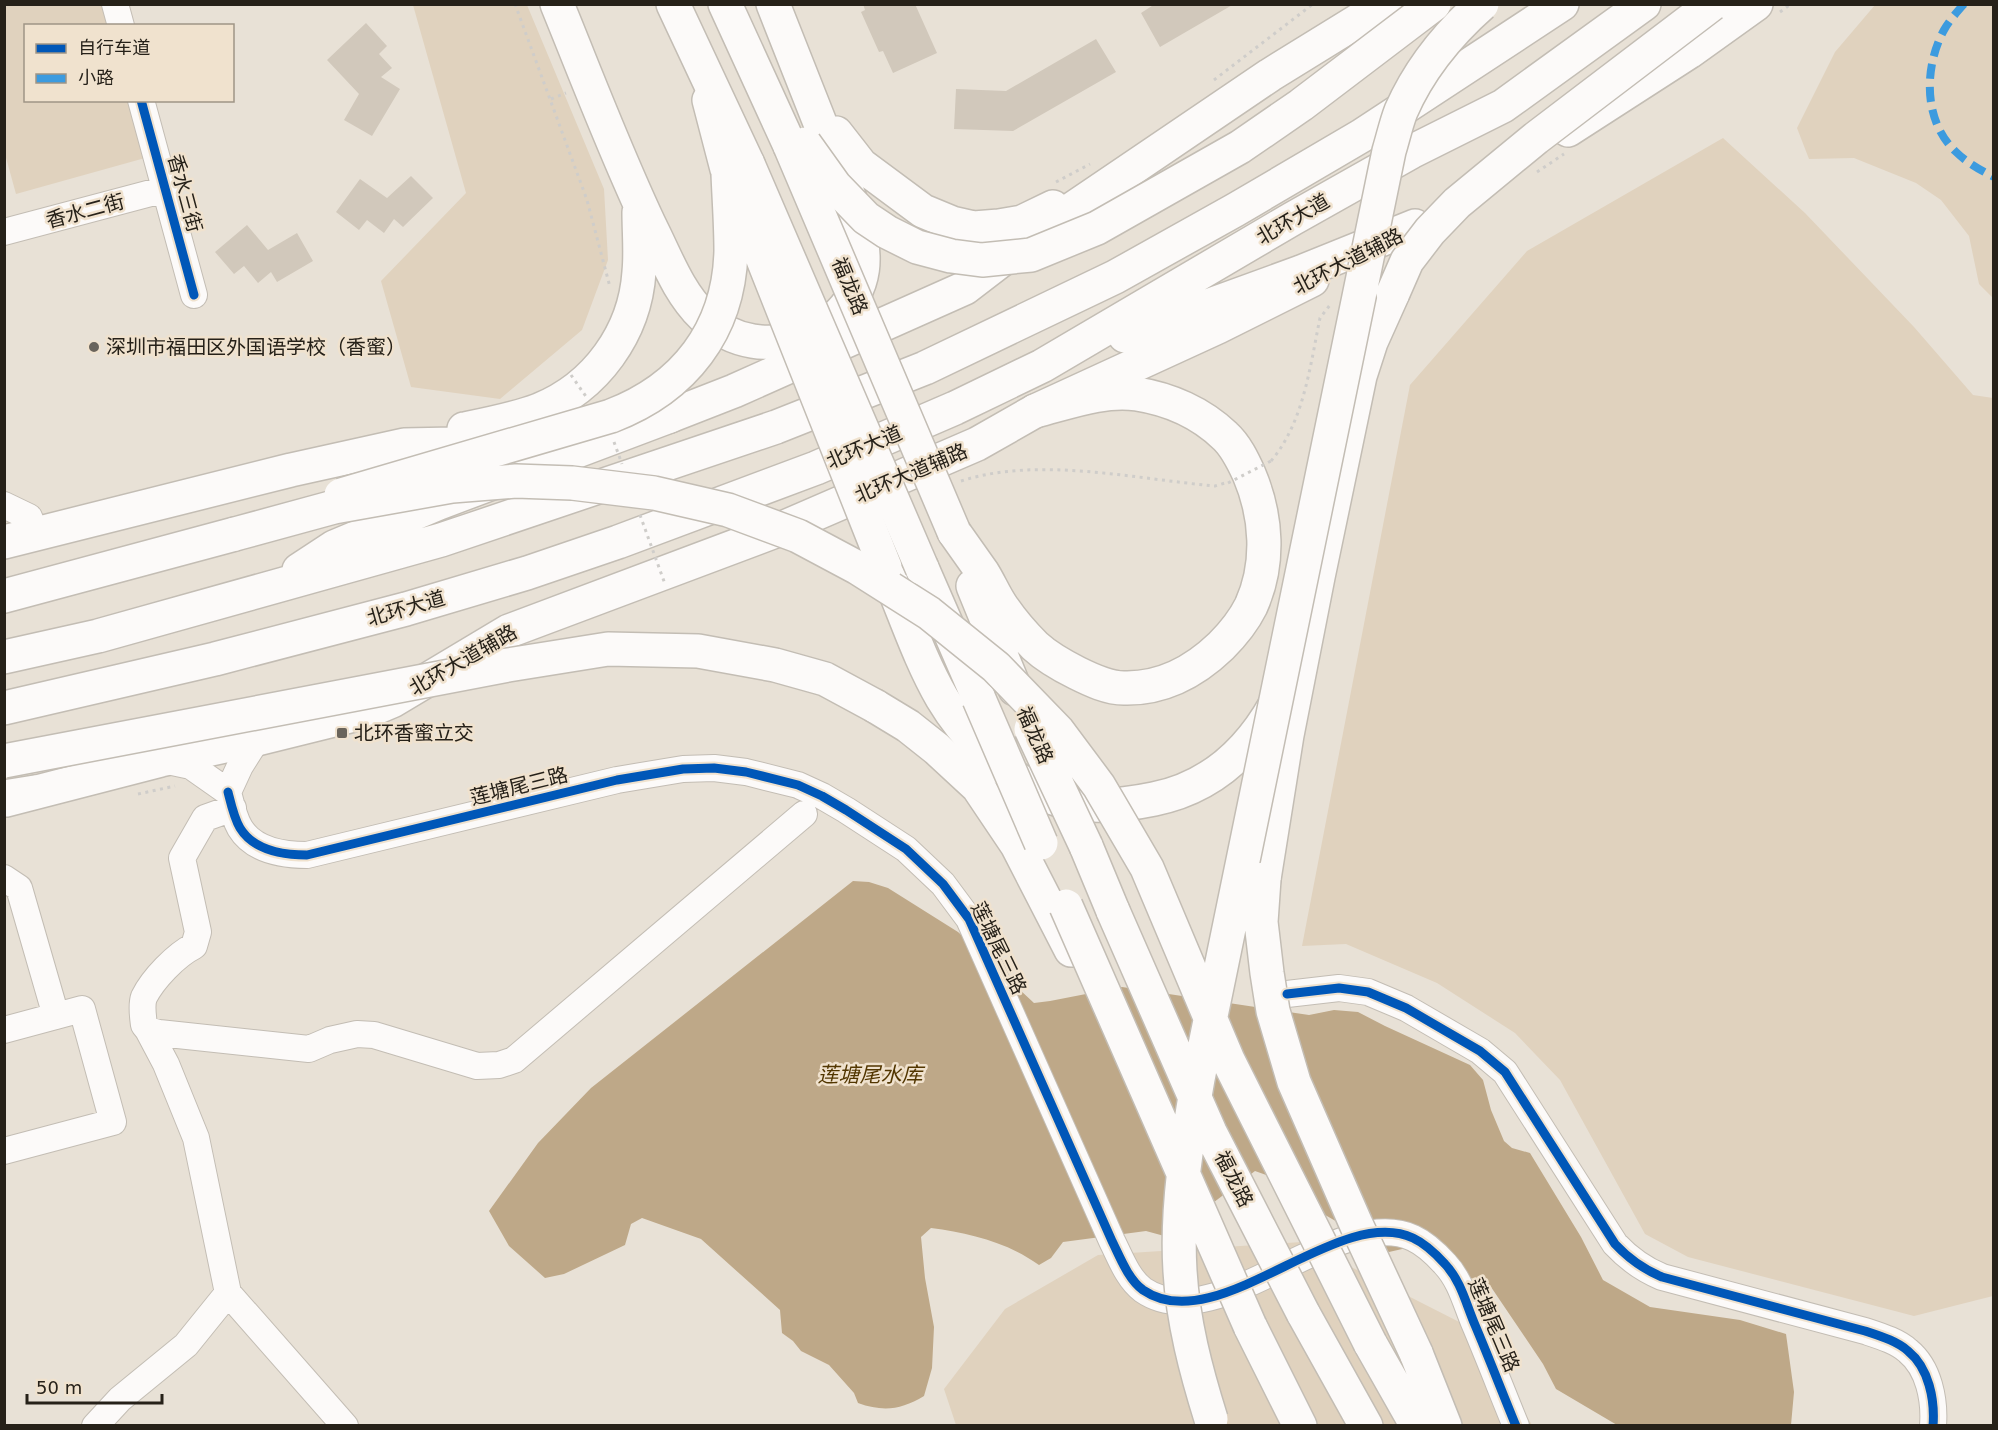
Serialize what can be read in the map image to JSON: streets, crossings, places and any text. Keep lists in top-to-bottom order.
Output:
{
  "streets": {
    "main road": ["北环大道", "北环大道辅路", "福龙路"],
    "street": ["香水三街", "香水二街", "莲塘尾三路"]
  },
  "crossings": [
    ["香水三街", "香水二街"]
  ],
  "water": ["莲塘尾水库"],
  "places": {
    "other": ["深圳市福田区外国语学校（香蜜）"],
    "transit": ["北环香蜜立交"]
  },
  "legend": ["自行车道", "小路"],
  "scale_bar": "50 m"
}
